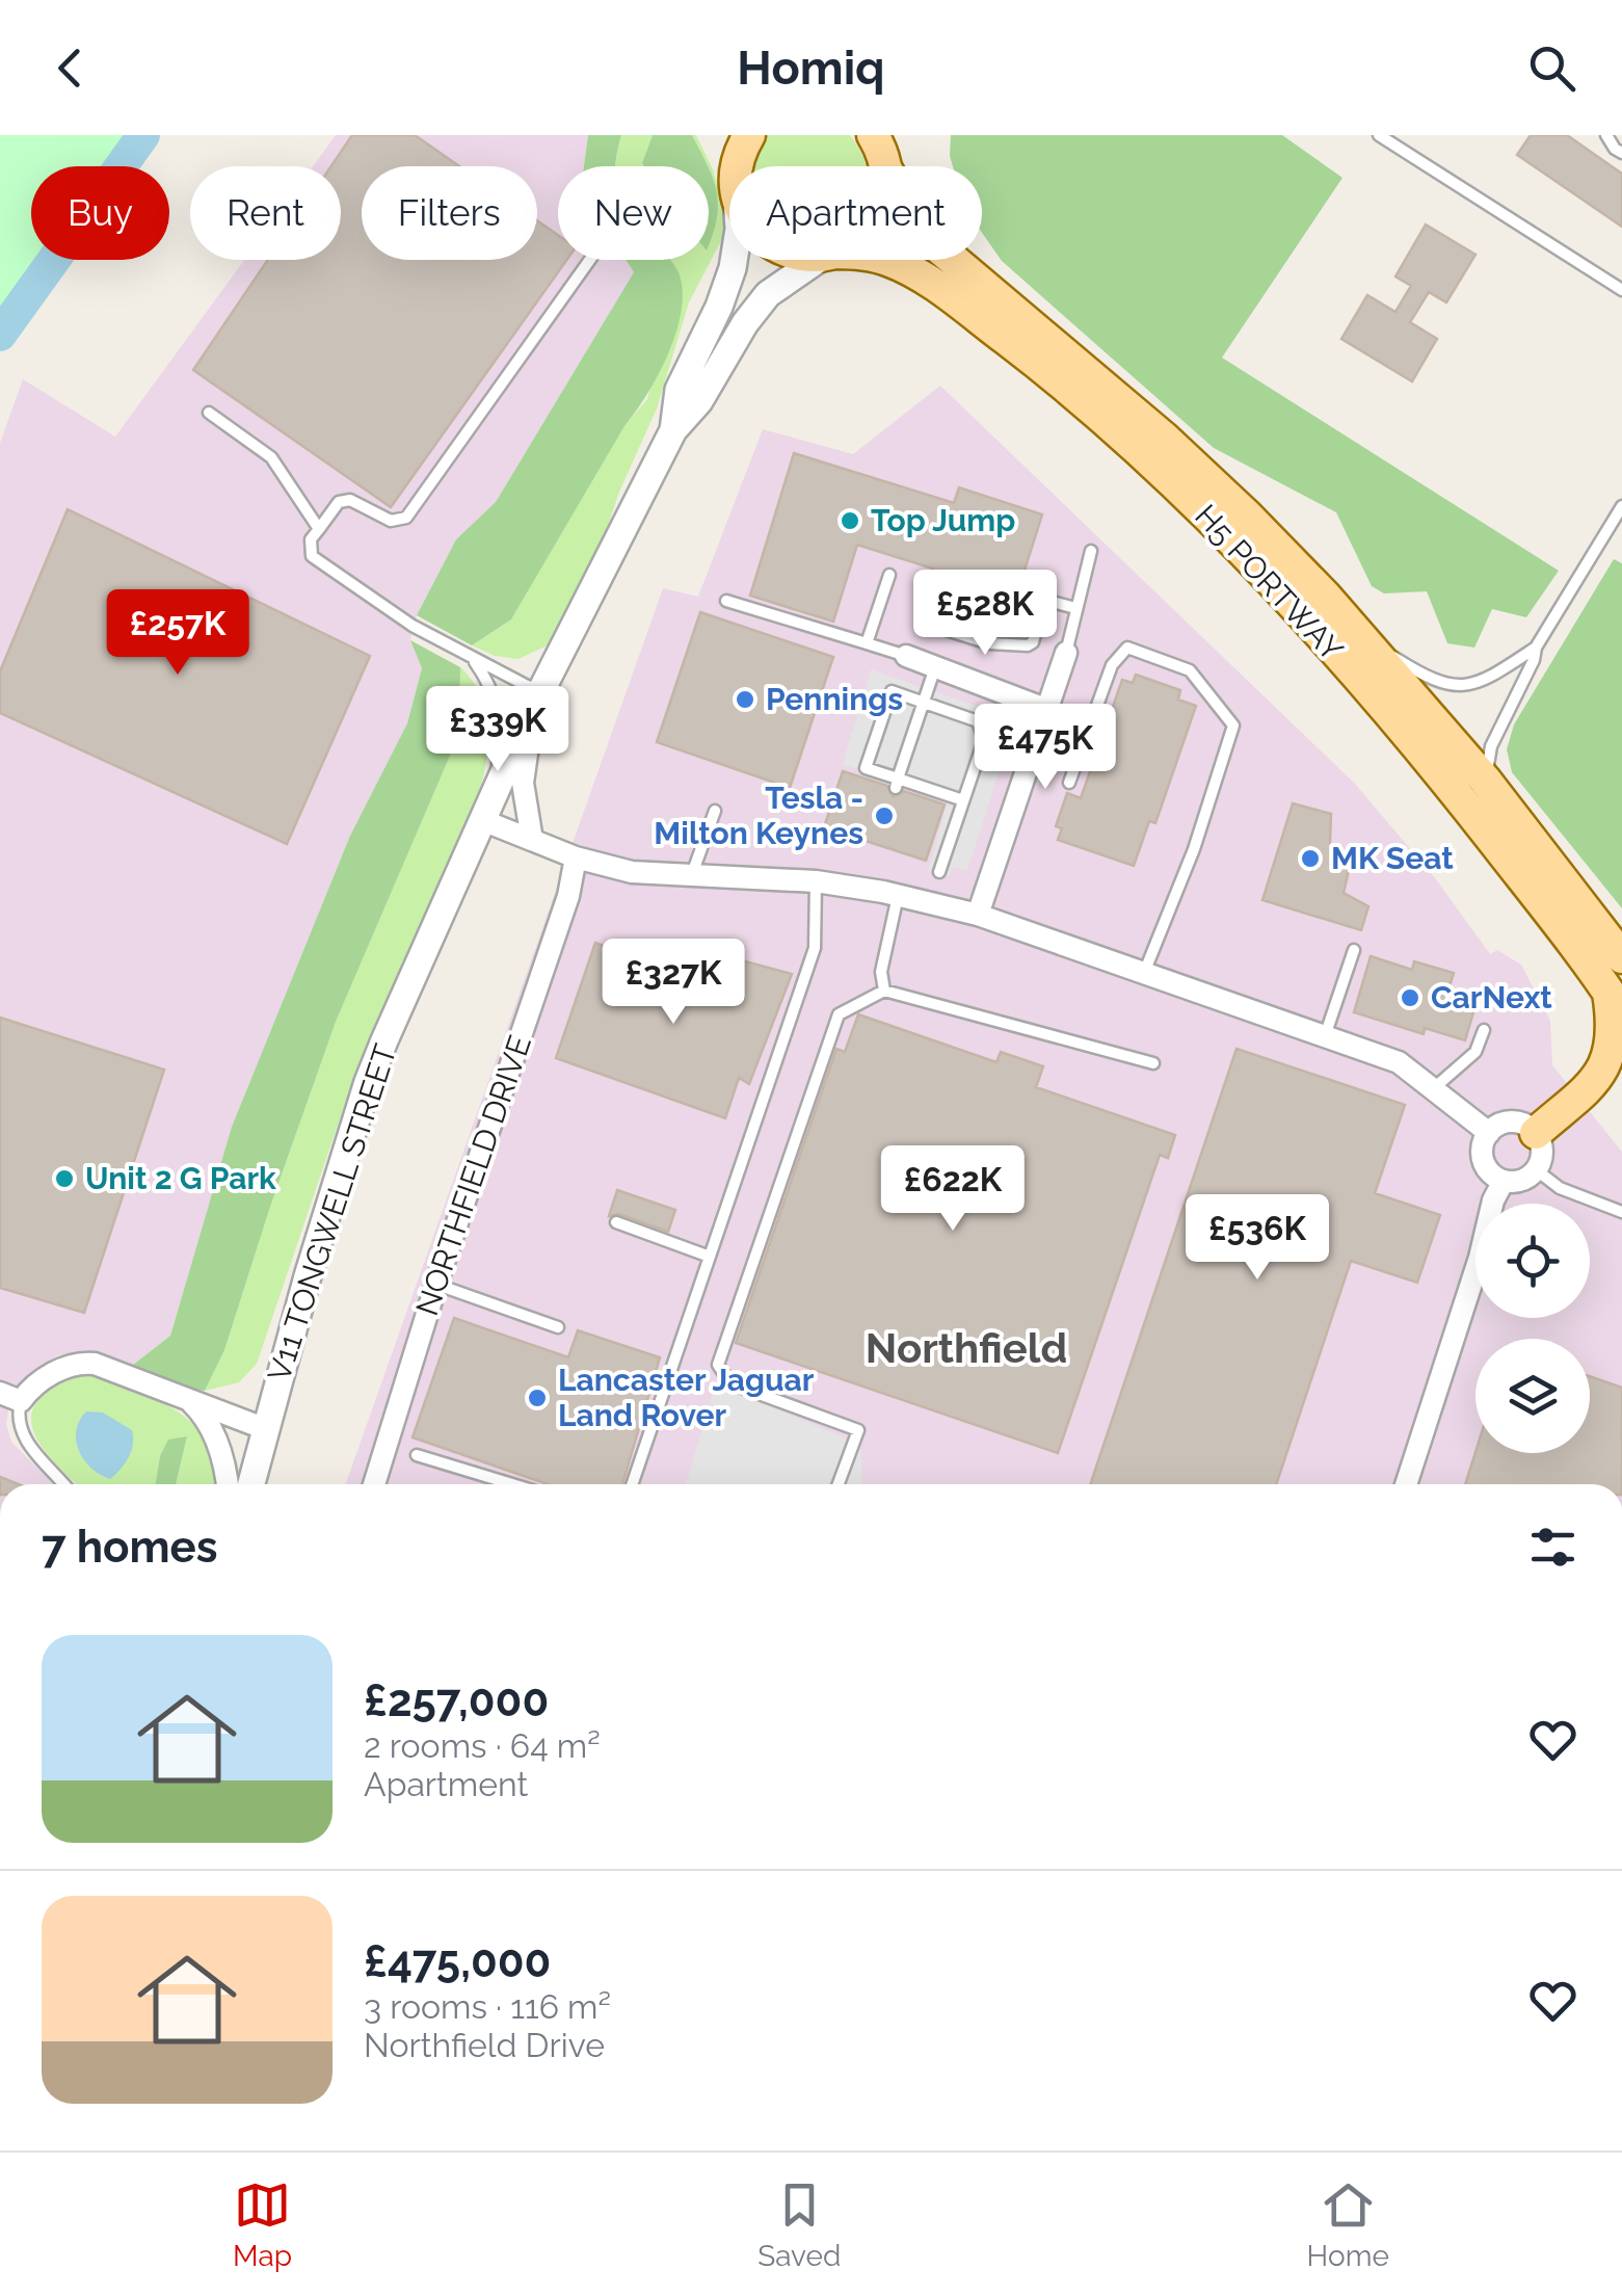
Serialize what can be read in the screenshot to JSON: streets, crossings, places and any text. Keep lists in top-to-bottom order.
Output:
{
  "streets": {
    "main road": ["H5 PORTWAY"],
    "street": ["NORTHFIELD DRIVE", "V11 TONGWELL STREET"]
  },
  "districts": ["Northfield"],
  "places": [
    "Top Jump",
    "Pennings",
    "Tesla - Milton Keynes",
    "MK Seat",
    "CarNext",
    "Unit 2 G Park",
    "Lancaster Jaguar Land Rover"
  ],
  "page": {
    "header": "Homiq",
    "chip": [
      "Buy",
      "Rent",
      "Filters",
      "New",
      "Apartment"
    ],
    "price": [
      "£528K",
      "£257K",
      "£339K",
      "£475K",
      "£327K",
      "£622K",
      "£536K"
    ],
    "heading": "7 homes",
    "list": [
      {
        "name": "£257,000",
        "note": "2 rooms · 64 m² · Apartment"
      },
      {
        "name": "£475,000",
        "note": "3 rooms · 116 m² · Northfield Drive"
      }
    ],
    "tabs": ["Map", "Saved", "Home"]
  }
}
